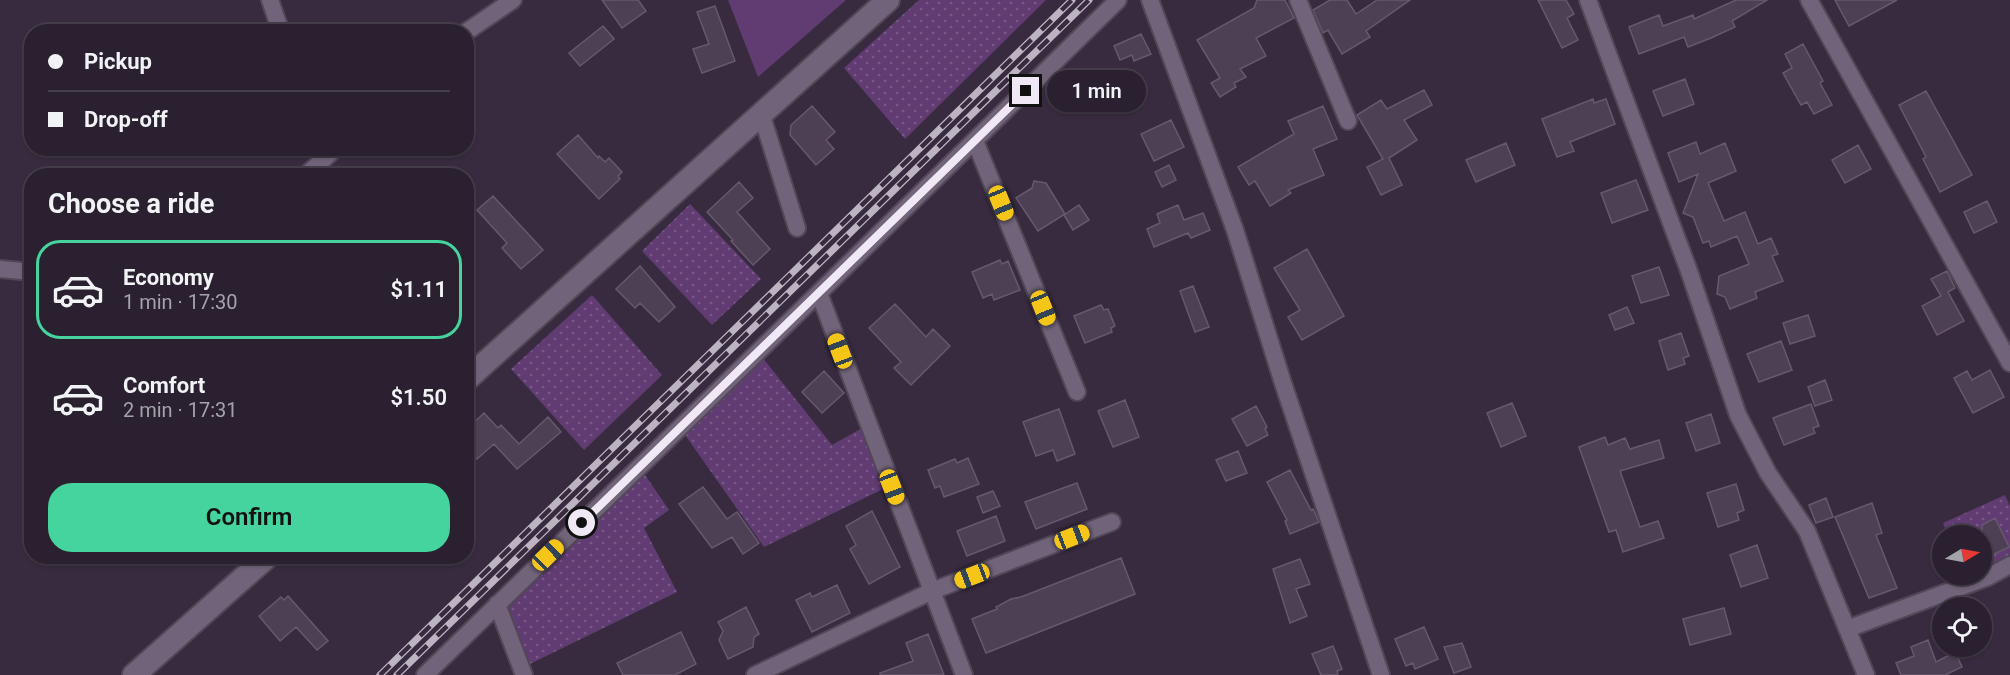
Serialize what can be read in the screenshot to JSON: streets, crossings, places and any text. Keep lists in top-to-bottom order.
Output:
{
  "north": "right",
  "page": {
    "banner": ["Pickup", "Drop-off"],
    "bubble": "1 min",
    "heading": "Choose a ride",
    "list": [
      {
        "name": "Economy",
        "note": "1 min · 17:30",
        "value": "$1.11"
      },
      {
        "name": "Comfort",
        "note": "2 min · 17:31",
        "value": "$1.50"
      }
    ],
    "buttons": "Confirm"
  }
}
